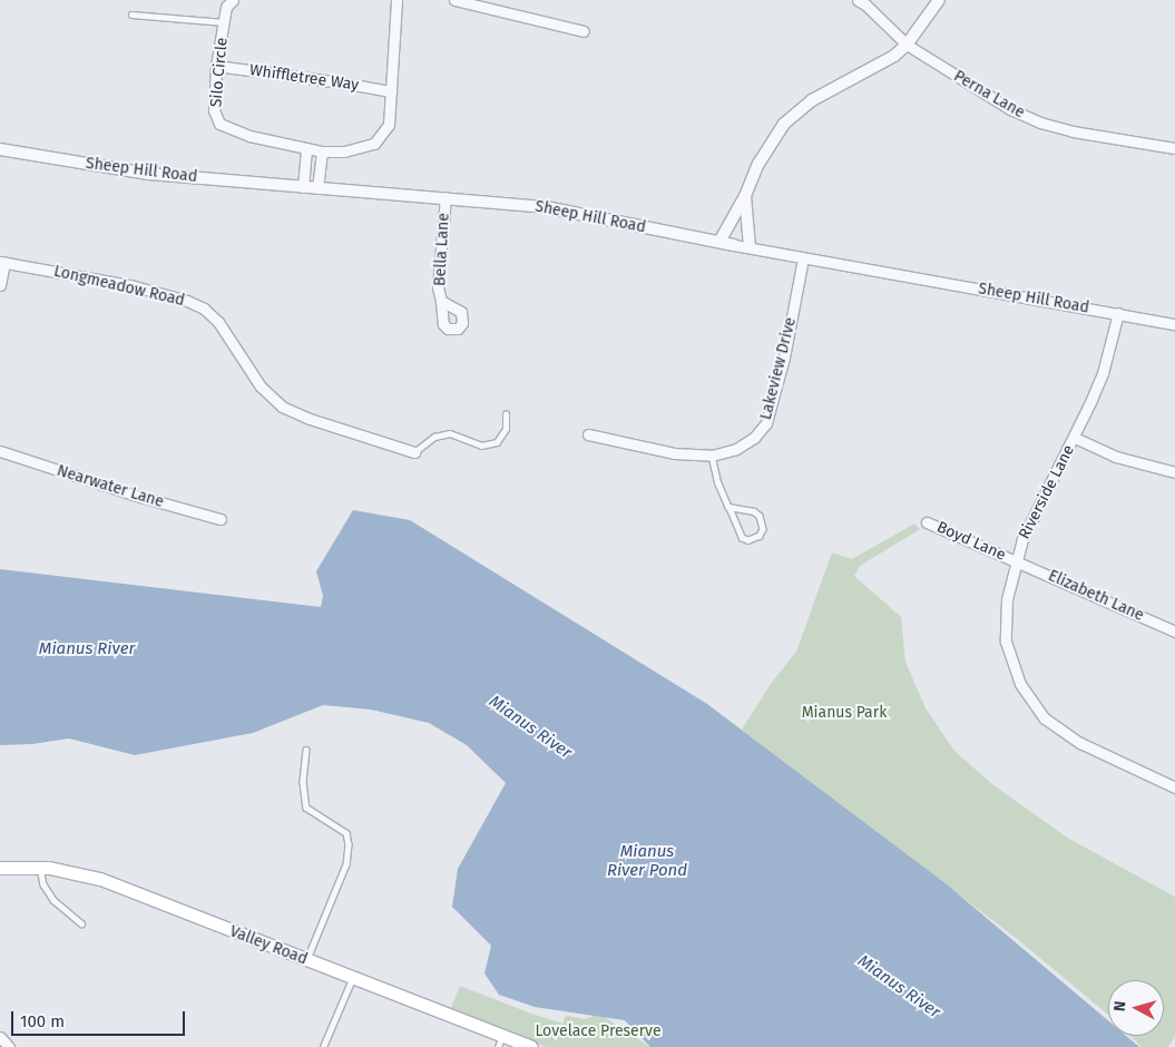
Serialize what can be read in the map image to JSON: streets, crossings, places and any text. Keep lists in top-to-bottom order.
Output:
{
  "streets": {
    "main road": ["Valley Road"],
    "street": [
      "Silo Circle",
      "Whiffletree Way",
      "Perna Lane",
      "Sheep Hill Road",
      "Bella Lane",
      "Longmeadow Road",
      "Lakeview Drive",
      "Nearwater Lane",
      "Riverside Lane",
      "Boyd Lane",
      "Elizabeth Lane"
    ]
  },
  "crossings": [
    ["Silo Circle", "Whiffletree Way"],
    ["Sheep Hill Road", "Bella Lane"],
    ["Sheep Hill Road", "Lakeview Drive"],
    ["Sheep Hill Road", "Riverside Lane"],
    ["Riverside Lane", "Boyd Lane"],
    ["Riverside Lane", "Elizabeth Lane"],
    ["Boyd Lane", "Elizabeth Lane"]
  ],
  "water": ["Mianus River", "Mianus River Pond"],
  "parks": ["Mianus Park", "Lovelace Preserve"],
  "scale_bar": "100 m",
  "north": "left"
}
